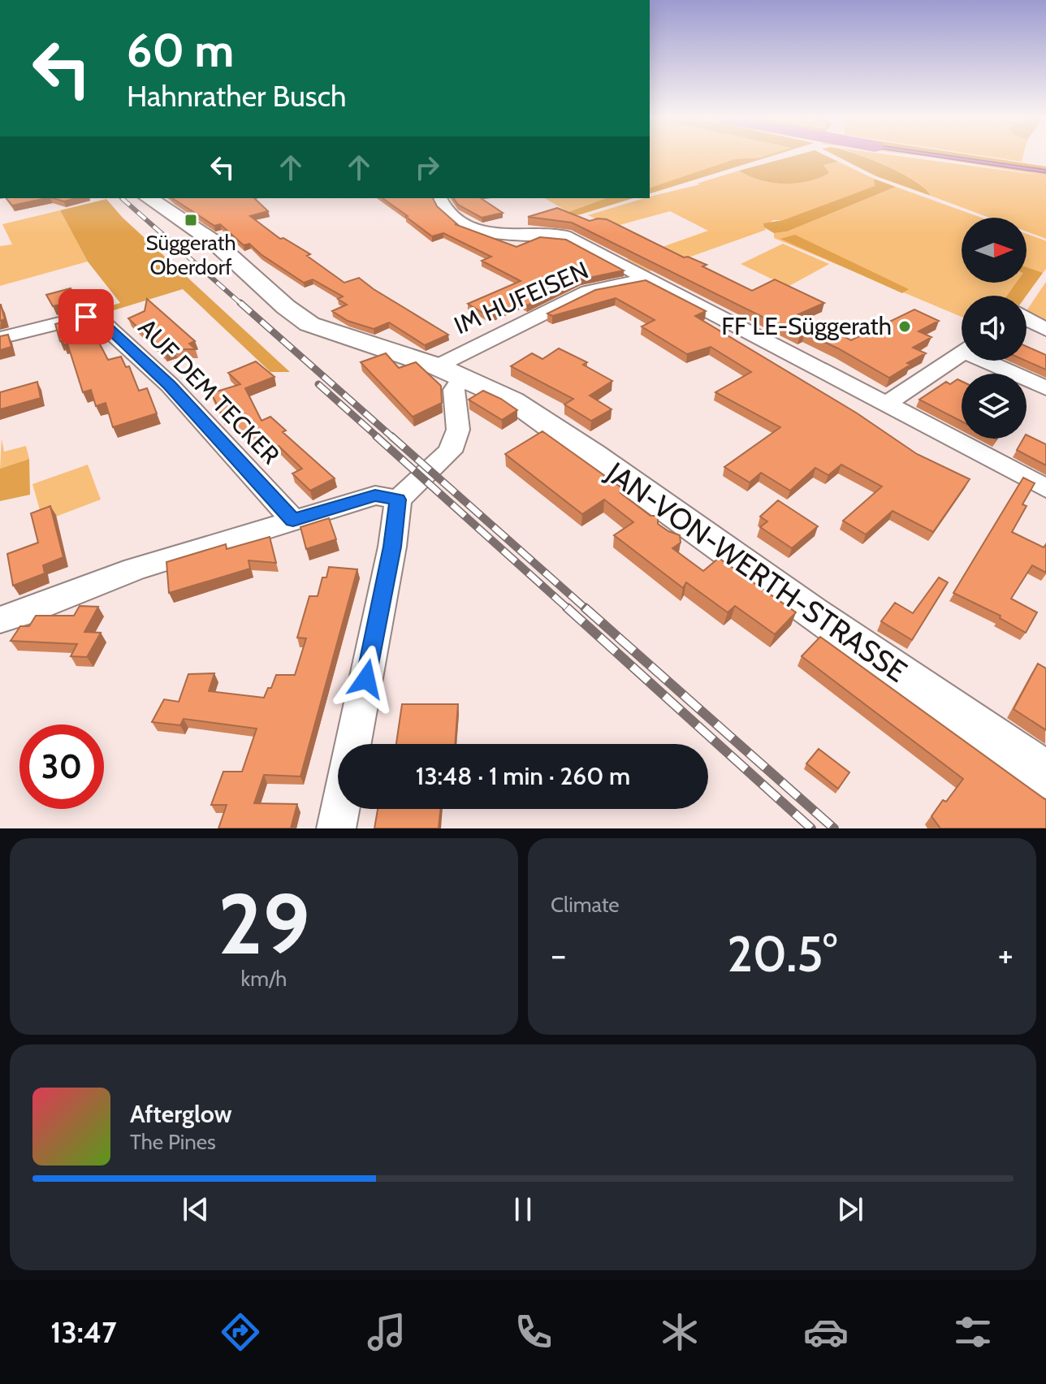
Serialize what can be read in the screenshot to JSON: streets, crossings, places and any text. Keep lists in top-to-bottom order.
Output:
{
  "streets": {
    "main road": ["JAN-VON-WERTH-STRASSE"],
    "street": ["IM HUFEISEN", "AUF DEM TECKER"]
  },
  "crossings": [
    ["IM HUFEISEN", "JAN-VON-WERTH-STRASSE"]
  ],
  "places": {
    "transit": ["Süggerath Oberdorf"],
    "other": ["FF LE-Süggerath"]
  },
  "north": "right",
  "page": {
    "turn": ["60 m", "Hahnrather Busch"],
    "limit": "30",
    "trip": "13:48 · 1 min · 260 m",
    "tile": [
      ["29", "km/h"],
      "Climate"
    ],
    "heat": ["−", "20.5°", "+"],
    "song": ["Afterglow", "The Pines"],
    "tabs": "13:47"
  }
}
